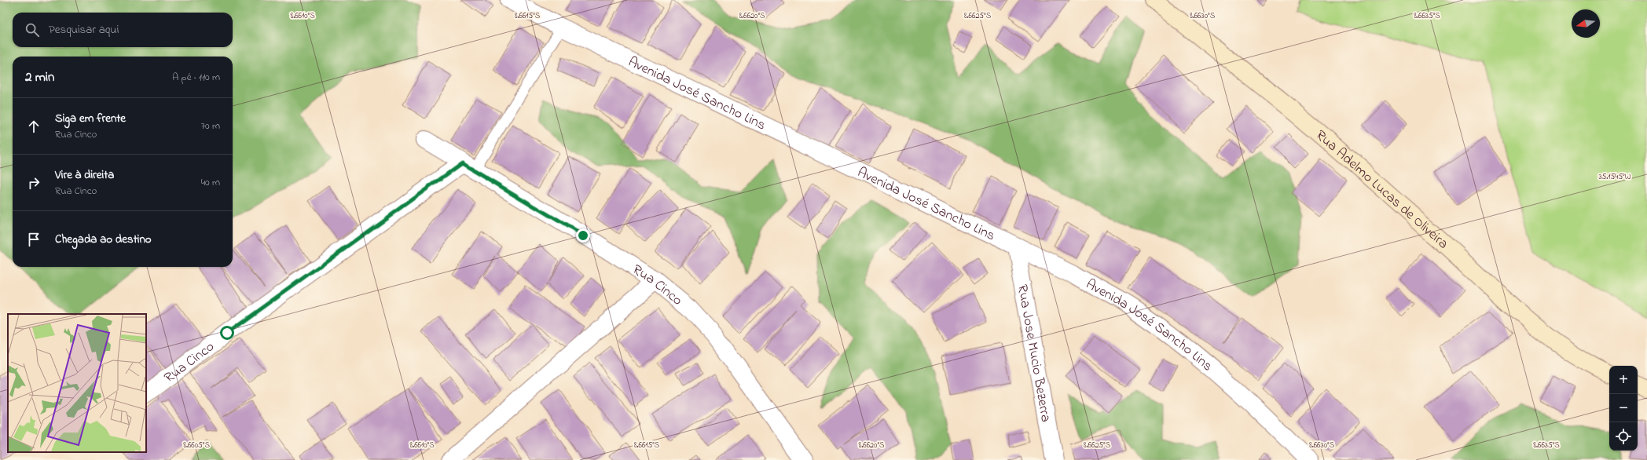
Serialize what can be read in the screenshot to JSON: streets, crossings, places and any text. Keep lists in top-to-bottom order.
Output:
{
  "streets": {
    "street": [
      "Avenida José Sancho Lins",
      "Rua Adelmo Lucas de Oliveira",
      "Rua Cinco",
      "Rua Jose Mucio Bezerra"
    ]
  },
  "crossings": [
    ["Avenida José Sancho Lins", "Rua Jose Mucio Bezerra"]
  ],
  "north": "left",
  "page": {
    "search": "Pesquisar aqui",
    "heading": ["2 min", "A pé · 110 m"],
    "list": [
      ["Siga em frente", "Rua Cinco", "70 m"],
      ["Vire à direita", "Rua Cinco", "40 m"],
      "Chegada ao destino"
    ],
    "map_buttons": ["+", "−"]
  },
  "coordinates": [
    "8.6610°S",
    "8.6615°S",
    "8.6620°S",
    "8.6625°S",
    "8.6630°S",
    "8.6635°S",
    "35.1545°W",
    "8.6605°S"
  ]
}
